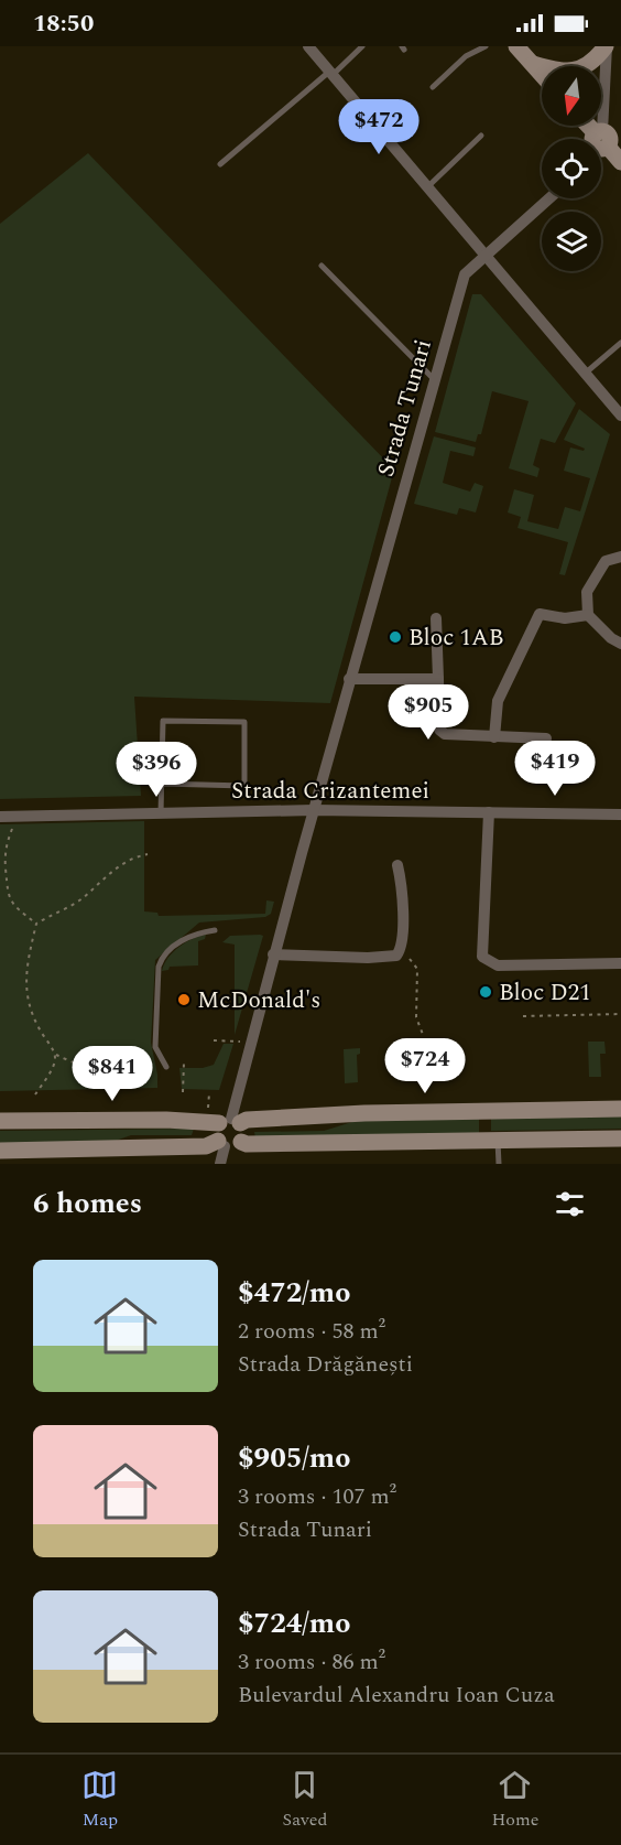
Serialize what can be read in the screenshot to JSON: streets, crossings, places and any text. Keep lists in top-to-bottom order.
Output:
{
  "streets": {
    "street": ["Strada Tunari", "Strada Crizantemei"]
  },
  "crossings": [
    ["Strada Tunari", "Strada Crizantemei"]
  ],
  "places": ["Bloc 1AB", "Bloc D21", "McDonald's"],
  "north": "bottom",
  "page": {
    "status": "18:50",
    "price": [
      "$472",
      "$905",
      "$419",
      "$396",
      "$724",
      "$841"
    ],
    "heading": "6 homes",
    "list": [
      {
        "name": "$472/mo",
        "note": "2 rooms · 58 m² · Strada Drăgănești"
      },
      {
        "name": "$905/mo",
        "note": "3 rooms · 107 m² · Strada Tunari"
      },
      {
        "name": "$724/mo",
        "note": "3 rooms · 86 m² · Bulevardul Alexandru Ioan Cuza"
      }
    ],
    "tabs": ["Map", "Saved", "Home"]
  }
}
